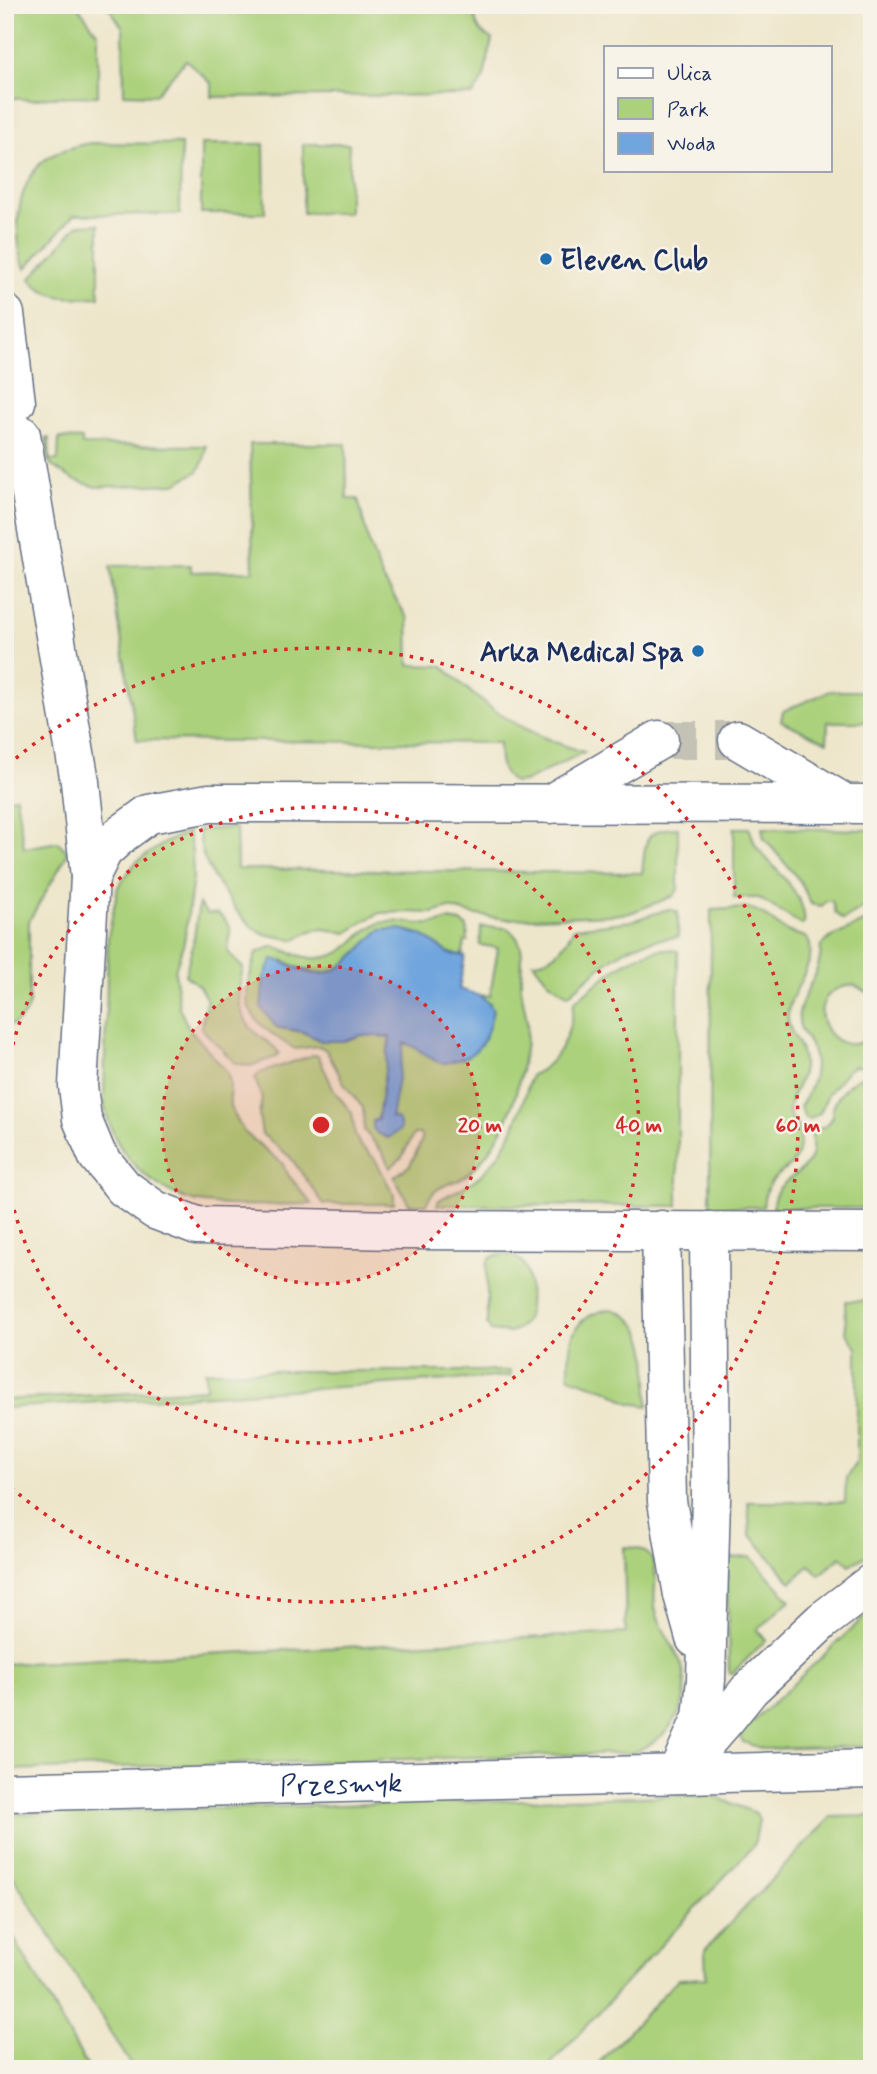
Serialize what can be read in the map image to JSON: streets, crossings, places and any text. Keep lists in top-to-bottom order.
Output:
{
  "streets": {
    "street": ["Przesmyk"]
  },
  "places": ["Eleven Club", "Arka Medical Spa"],
  "legend": ["Ulica", "Park", "Woda"],
  "rings": ["20 m", "40 m", "60 m"]
}
